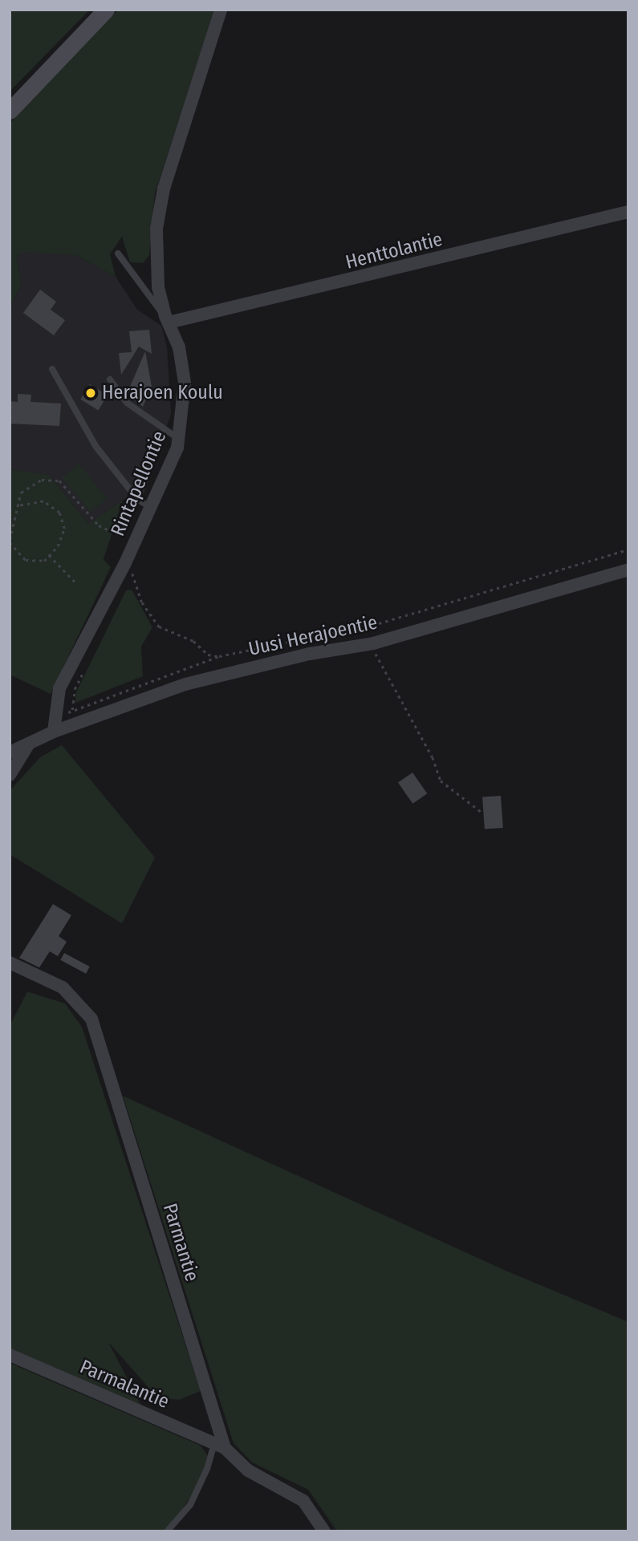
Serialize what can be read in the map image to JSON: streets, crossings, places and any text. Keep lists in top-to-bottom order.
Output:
{
  "streets": {
    "street": [
      "Henttolantie",
      "Rintapellontie",
      "Uusi Herajoentie",
      "Parmantie",
      "Parmalantie"
    ]
  },
  "crossings": [
    ["Henttolantie", "Rintapellontie"],
    ["Rintapellontie", "Uusi Herajoentie"],
    ["Parmantie", "Parmalantie"]
  ],
  "places": ["Herajoen Koulu"]
}
